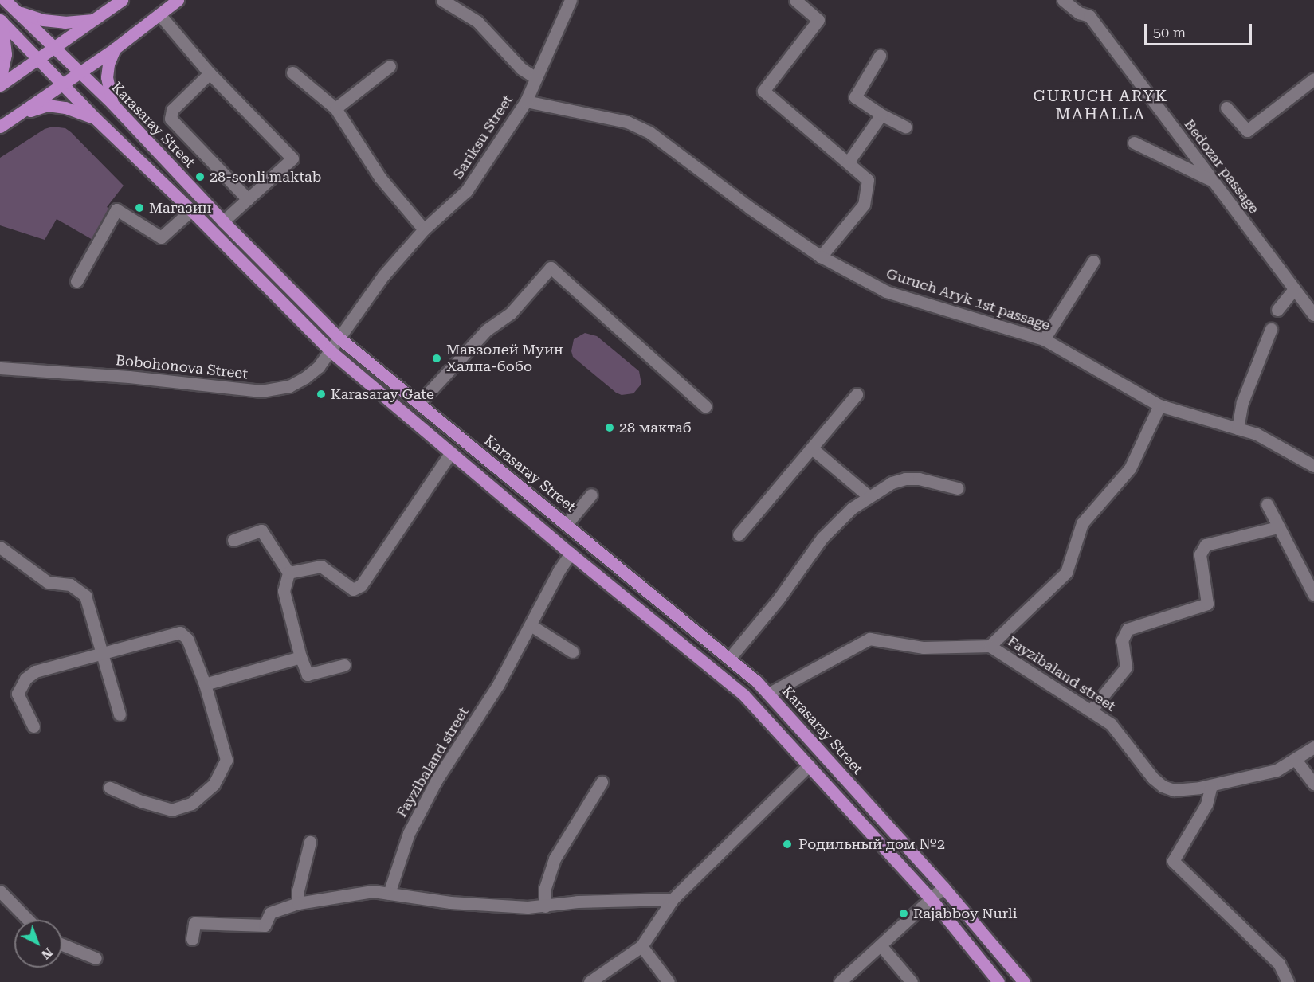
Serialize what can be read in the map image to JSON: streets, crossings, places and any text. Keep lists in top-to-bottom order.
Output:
{
  "streets": {
    "main road": ["Karasaray Street"],
    "street": [
      "Sariksu Street",
      "Bedozar passage",
      "Guruch Aryk 1st passage",
      "Bobohonova Street",
      "Fayzibaland street"
    ]
  },
  "crossings": [
    ["Karasaray Street", "Sariksu Street"],
    ["Karasaray Street", "Bobohonova Street"],
    ["Karasaray Street", "Fayzibaland street"],
    ["Sariksu Street", "Guruch Aryk 1st passage"],
    ["Sariksu Street", "Bobohonova Street"]
  ],
  "districts": ["GURUCH ARYK MAHALLA"],
  "places": [
    "28-sonli maktab",
    "Магазин",
    "Мавзолей Муин Халпа-бобо",
    "Karasaray Gate",
    "28 мактаб",
    "Родильный дом №2",
    "Rajabboy Nurli"
  ],
  "scale_bar": "50 m",
  "north": "bottom right"
}
